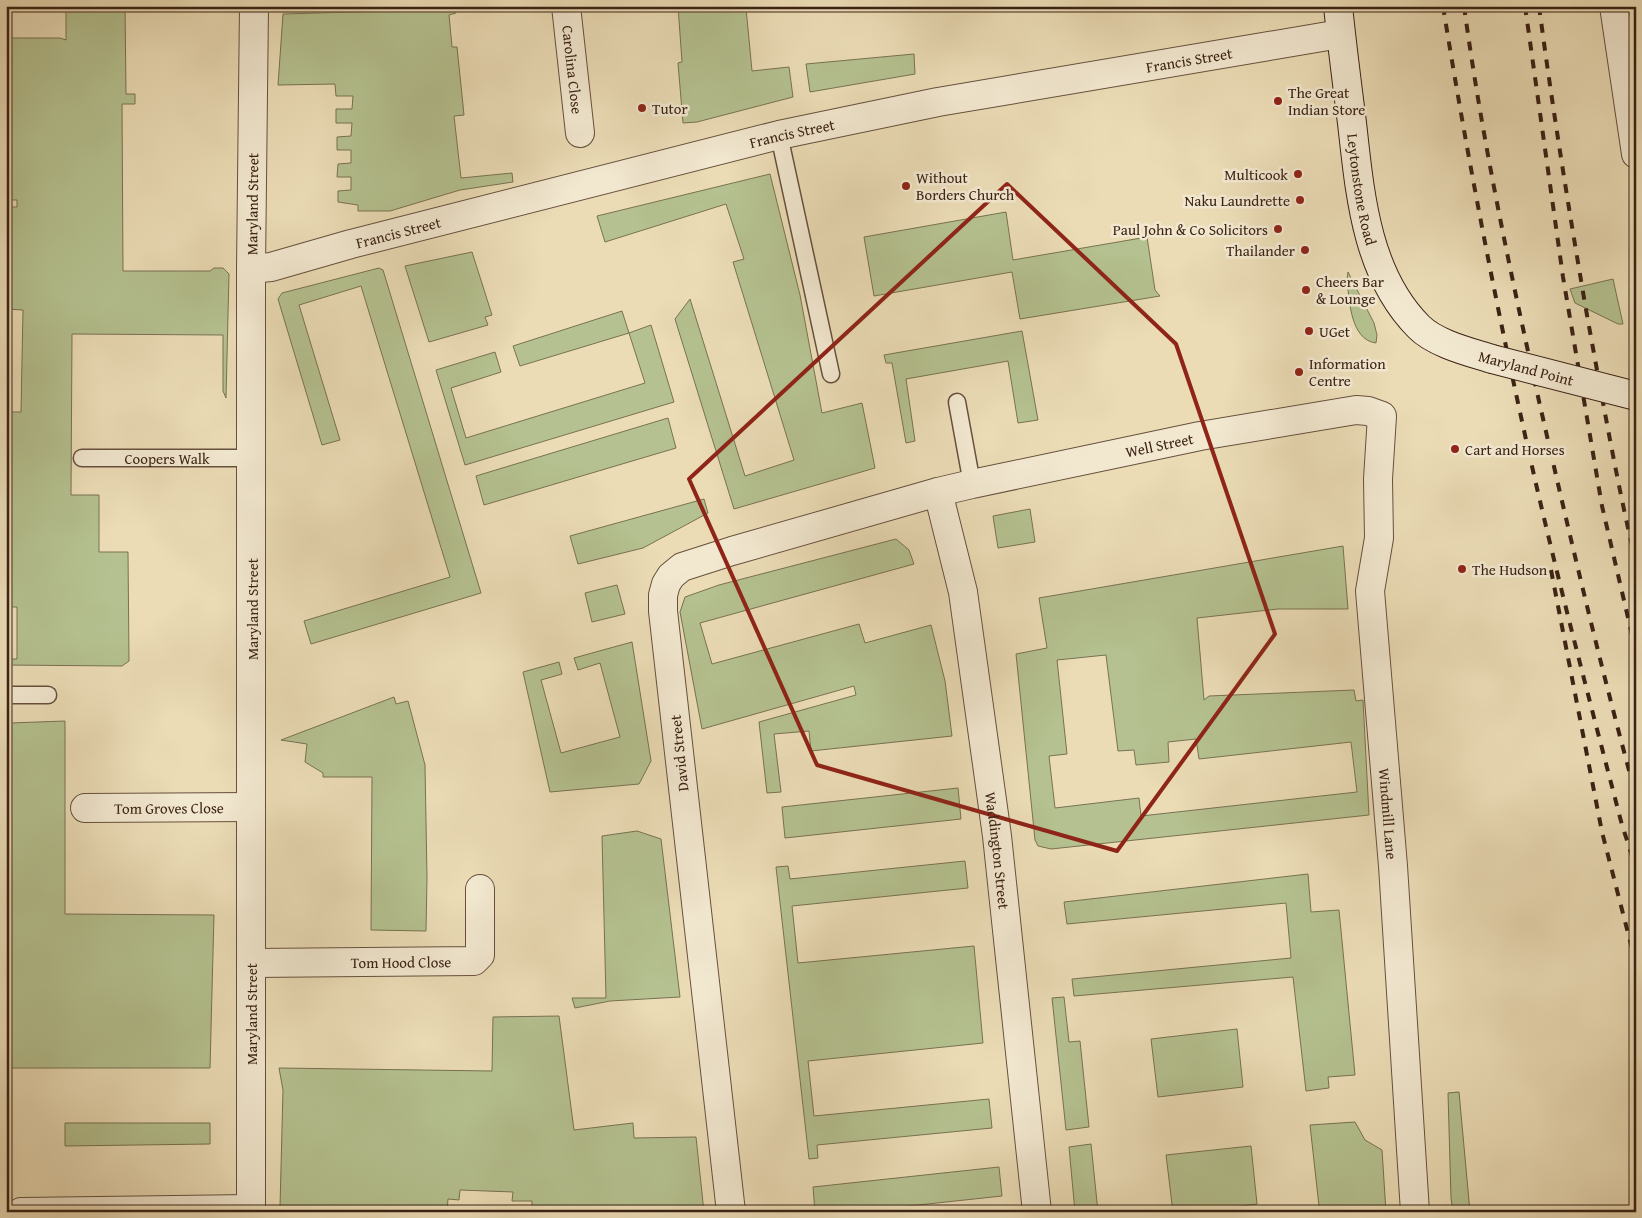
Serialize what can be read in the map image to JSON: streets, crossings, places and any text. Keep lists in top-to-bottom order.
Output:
{
  "streets": {
    "street": [
      "Francis Street",
      "Carolina Close",
      "Leytonstone Road",
      "Maryland Street",
      "Maryland Point",
      "Well Street",
      "David Street",
      "Tom Groves Close",
      "Windmill Lane",
      "Waddington Street",
      "Tom Hood Close"
    ],
    "lane": ["Coopers Walk"]
  },
  "crossings": [
    ["Francis Street", "Leytonstone Road"],
    ["Francis Street", "Maryland Street"],
    ["Leytonstone Road", "Maryland Point"],
    ["Maryland Street", "Coopers Walk"],
    ["Maryland Street", "Tom Groves Close"],
    ["Maryland Street", "Tom Hood Close"],
    ["Well Street", "David Street"],
    ["Well Street", "Windmill Lane"],
    ["Well Street", "Waddington Street"],
    ["David Street", "Waddington Street"]
  ],
  "places": [
    "The Great Indian Store",
    "Tutor",
    "Multicook",
    "Without Borders Church",
    "Naku Laundrette",
    "Paul John & Co Solicitors",
    "Thailander",
    "Cheers Bar & Lounge",
    "UGet",
    "Information Centre",
    "Cart and Horses",
    "The Hudson"
  ]
}
